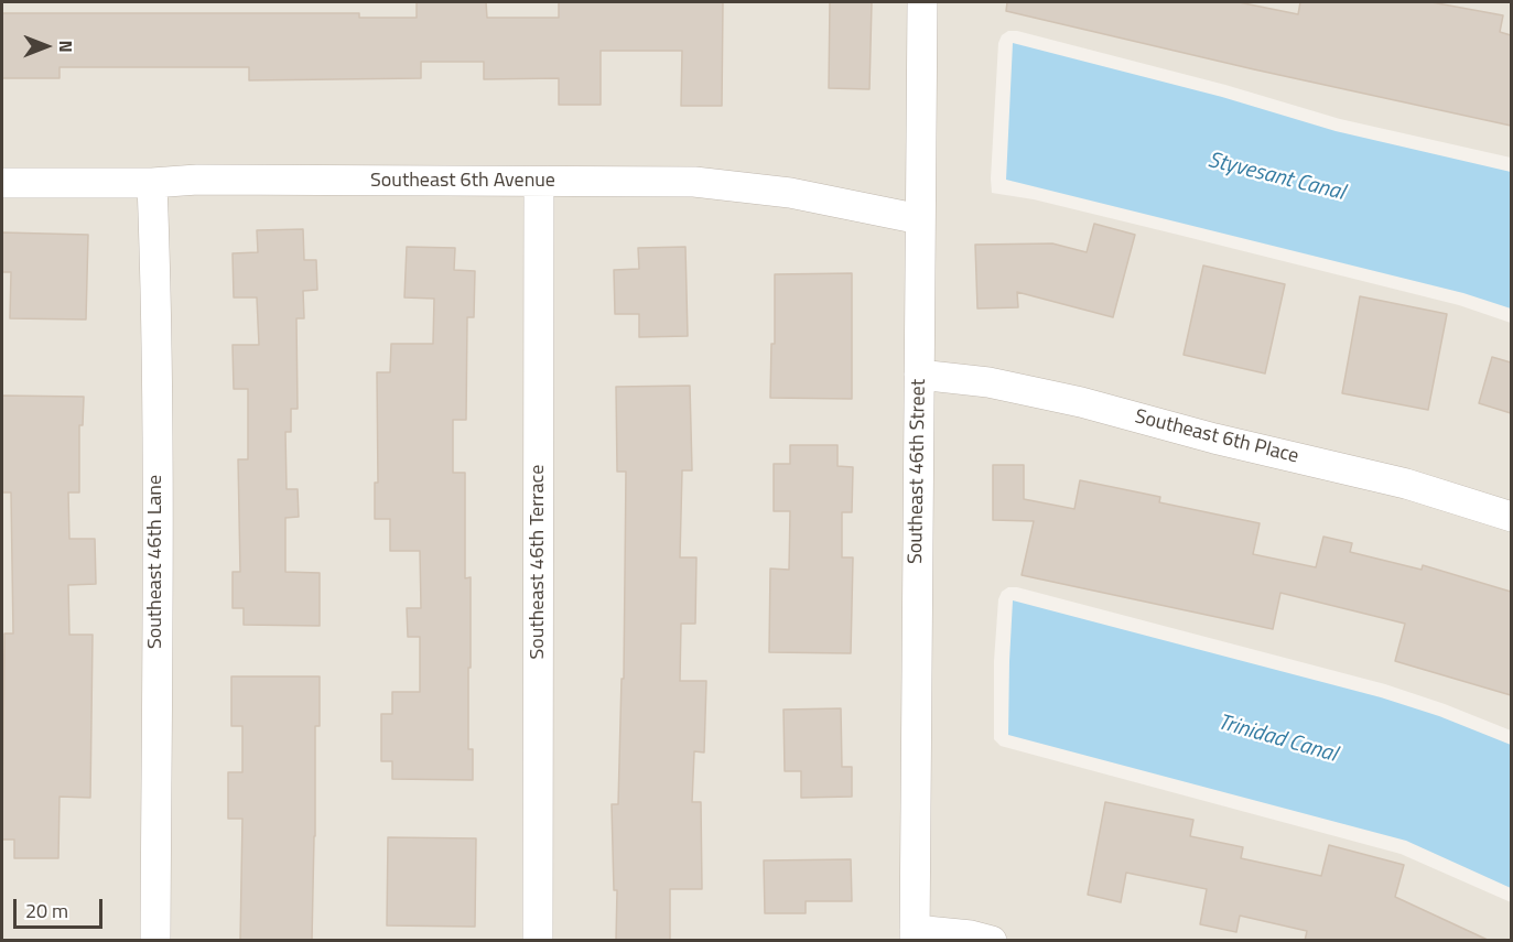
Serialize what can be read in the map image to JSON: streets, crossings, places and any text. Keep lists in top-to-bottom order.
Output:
{
  "streets": {
    "street": [
      "Southeast 6th Avenue",
      "Southeast 6th Place",
      "Southeast 46th Street",
      "Southeast 46th Lane",
      "Southeast 46th Terrace"
    ]
  },
  "crossings": [
    ["Southeast 6th Avenue", "Southeast 46th Street"],
    ["Southeast 6th Avenue", "Southeast 46th Lane"],
    ["Southeast 6th Avenue", "Southeast 46th Terrace"],
    ["Southeast 6th Place", "Southeast 46th Street"]
  ],
  "water": ["Styvesant Canal", "Trinidad Canal"],
  "scale_bar": "20 m",
  "north": "right"
}
